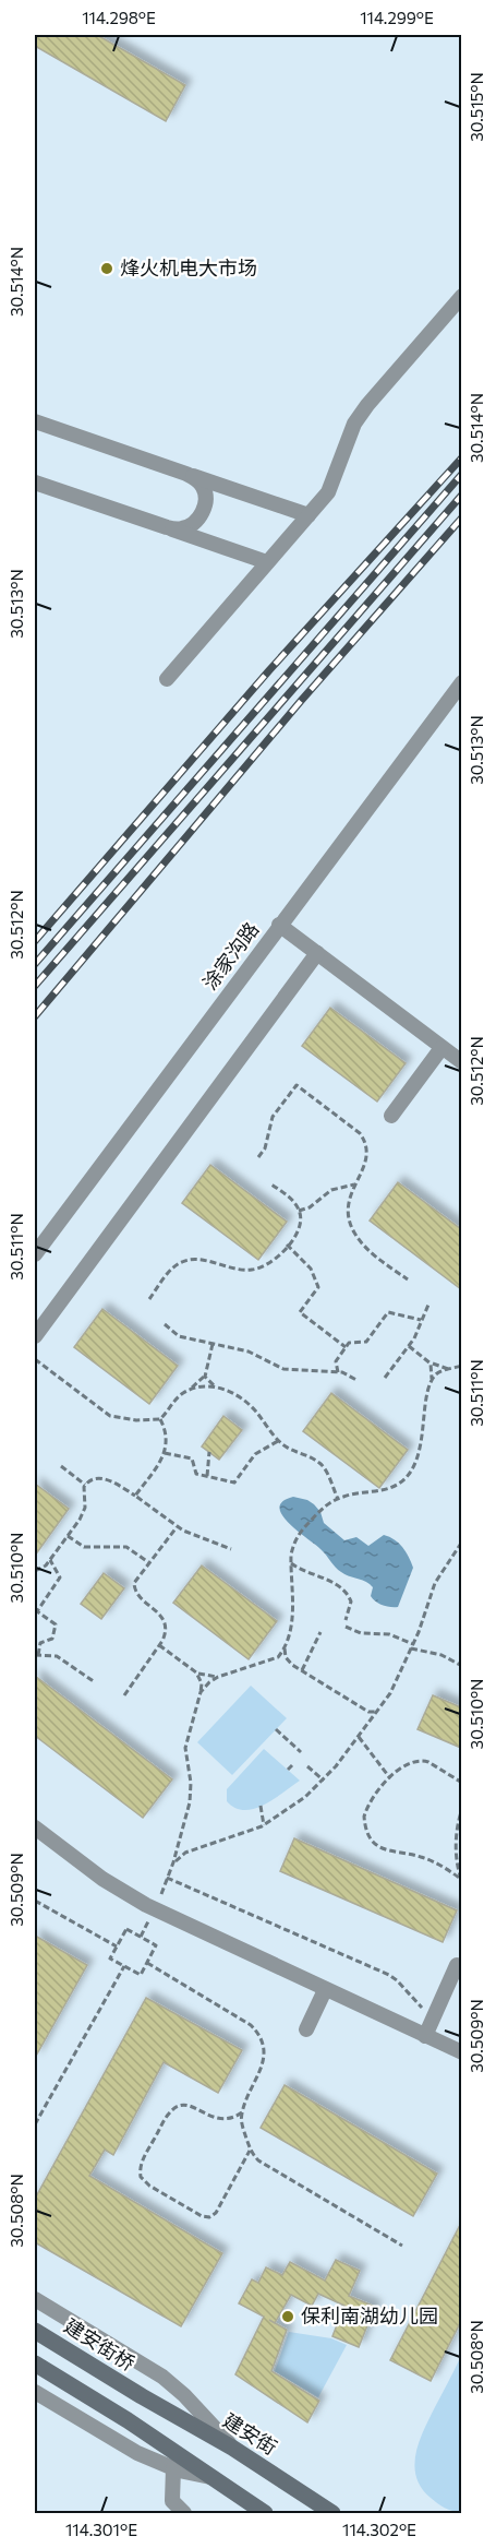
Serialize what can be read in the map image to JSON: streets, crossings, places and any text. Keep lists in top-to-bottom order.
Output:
{
  "streets": {
    "main road": ["建安街桥", "建安街"],
    "street": ["涂家沟路"]
  },
  "crossings": [
    ["建安街桥", "建安街"]
  ],
  "places": ["烽火机电大市场", "保利南湖幼儿园"],
  "coordinates": [
    "114.298°E",
    "114.299°E",
    "30.515°N",
    "30.514°N",
    "30.513°N",
    "30.512°N",
    "30.511°N",
    "30.510°N",
    "30.509°N",
    "30.508°N",
    "114.301°E",
    "114.302°E"
  ]
}
